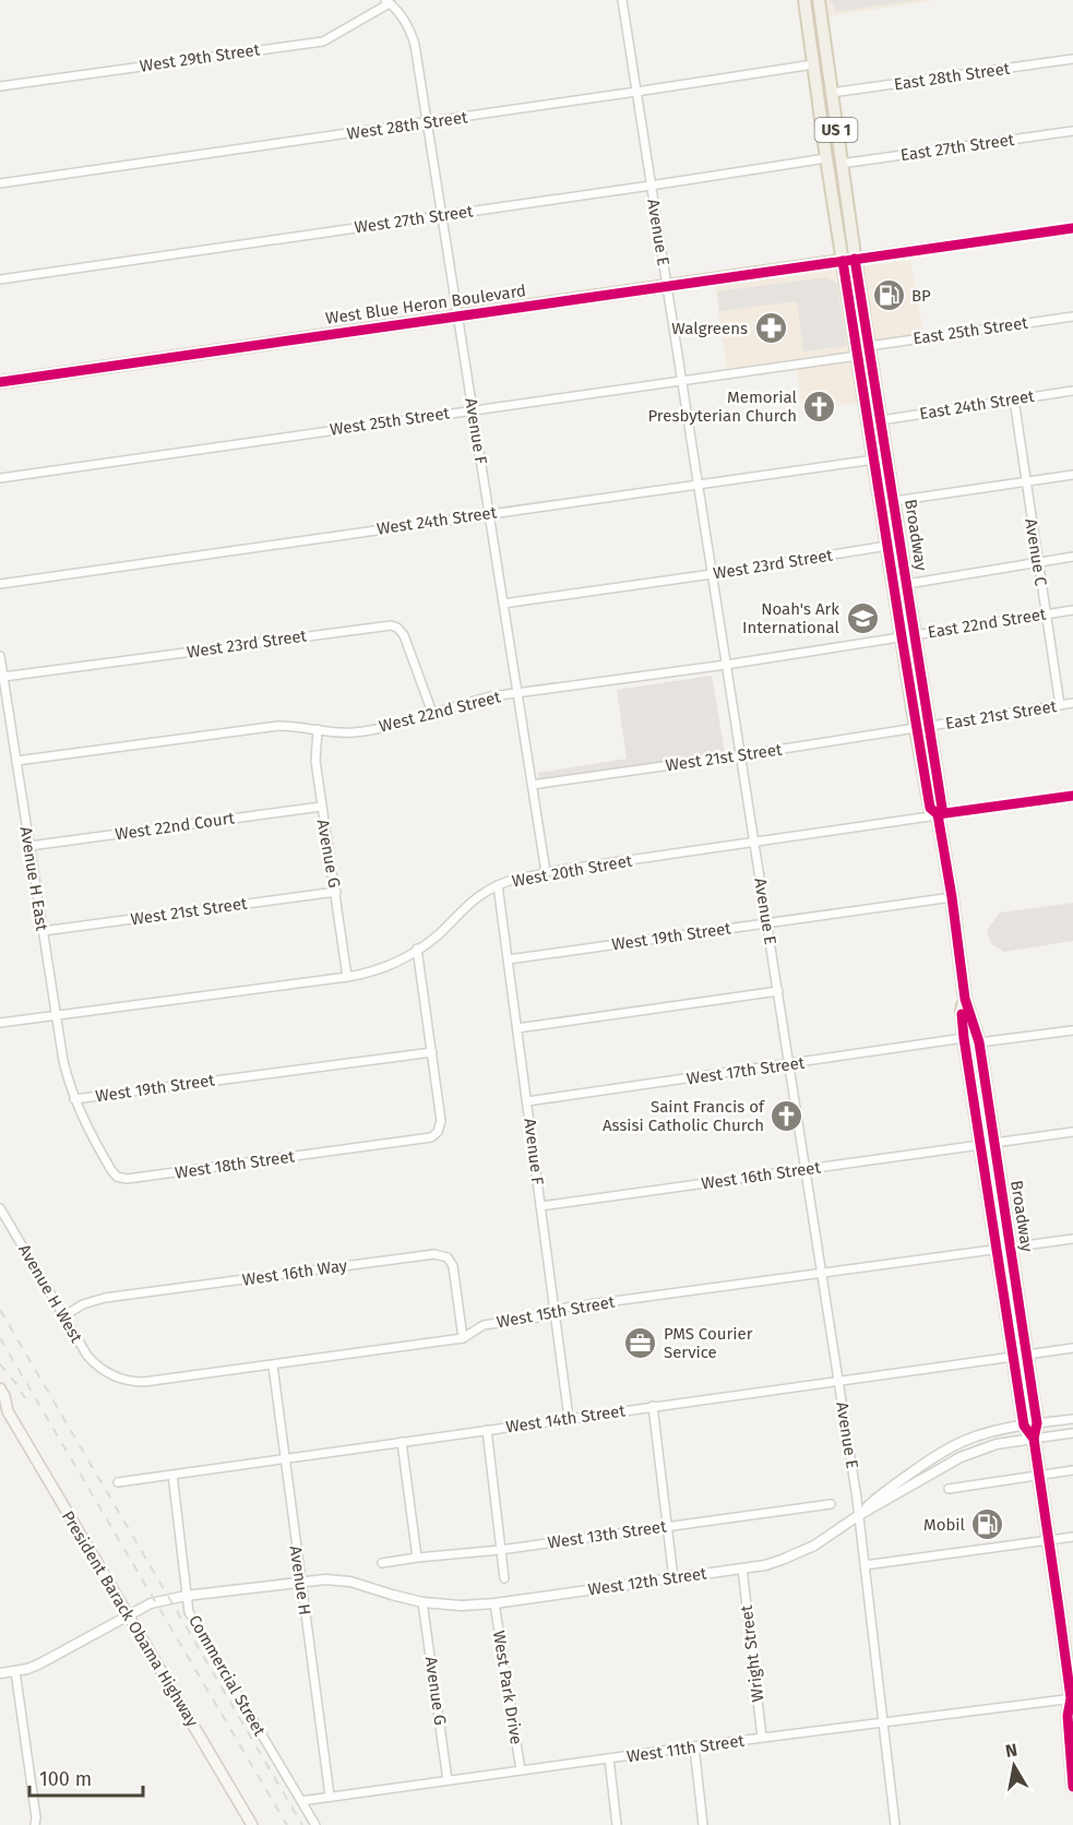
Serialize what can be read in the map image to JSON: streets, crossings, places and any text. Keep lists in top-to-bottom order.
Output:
{
  "streets": {
    "main road": [
      "US 1",
      "West Blue Heron Boulevard",
      "Broadway",
      "President Barack Obama Highway"
    ],
    "street": [
      "West 29th Street",
      "East 28th Street",
      "West 28th Street",
      "East 27th Street",
      "West 27th Street",
      "Avenue E",
      "East 25th Street",
      "East 24th Street",
      "West 25th Street",
      "Avenue F",
      "West 24th Street",
      "Avenue C",
      "West 23rd Street",
      "East 22nd Street",
      "West 22nd Street",
      "East 21st Street",
      "West 21st Street",
      "West 22nd Court",
      "Avenue G",
      "West 20th Street",
      "Avenue H East",
      "West 19th Street",
      "West 17th Street",
      "West 18th Street",
      "West 16th Street",
      "West 16th Way",
      "Avenue H West",
      "West 15th Street",
      "West 14th Street",
      "West 13th Street",
      "Avenue H",
      "West 12th Street",
      "Wright Street",
      "Commercial Street",
      "West Park Drive",
      "West 11th Street"
    ]
  },
  "crossings": [
    ["West 29th Street", "Avenue F"],
    ["East 28th Street", "Broadway"],
    ["West 28th Street", "Avenue E"],
    ["West 28th Street", "Avenue F"],
    ["West 28th Street", "Broadway"],
    ["East 27th Street", "Broadway"],
    ["West 27th Street", "Avenue E"],
    ["West 27th Street", "Avenue F"],
    ["West 27th Street", "Broadway"],
    ["Avenue E", "West Blue Heron Boulevard"],
    ["Avenue E", "West 25th Street"],
    ["Avenue E", "West 24th Street"],
    ["Avenue E", "West 23rd Street"],
    ["Avenue E", "West 22nd Street"],
    ["Avenue E", "West 21st Street"],
    ["Avenue E", "West 20th Street"],
    ["Avenue E", "West 19th Street"],
    ["Avenue E", "West 17th Street"],
    ["Avenue E", "West 16th Street"],
    ["Avenue E", "West 15th Street"],
    ["Avenue E", "West 14th Street"],
    ["Avenue E", "West 12th Street"],
    ["Avenue E", "West 11th Street"],
    ["West Blue Heron Boulevard", "Avenue F"],
    ["West Blue Heron Boulevard", "Broadway"],
    ["East 25th Street", "Broadway"],
    ["East 24th Street", "Broadway"],
    ["East 24th Street", "Avenue C"],
    ["West 25th Street", "Avenue F"],
    ["West 25th Street", "Broadway"],
    ["Avenue F", "West 24th Street"],
    ["Avenue F", "West 23rd Street"],
    ["Avenue F", "West 22nd Street"],
    ["Avenue F", "West 21st Street"],
    ["Avenue F", "West 20th Street"],
    ["Avenue F", "West 19th Street"],
    ["Avenue F", "West 17th Street"],
    ["Avenue F", "West 16th Street"],
    ["Avenue F", "West 15th Street"],
    ["Avenue F", "West 14th Street"],
    ["West 24th Street", "Broadway"],
    ["Broadway", "West 23rd Street"],
    ["Broadway", "East 22nd Street"],
    ["Broadway", "West 22nd Street"],
    ["Broadway", "East 21st Street"],
    ["Broadway", "West 21st Street"],
    ["Broadway", "West 20th Street"],
    ["Broadway", "West 19th Street"],
    ["Broadway", "West 17th Street"],
    ["Broadway", "West 16th Street"],
    ["Broadway", "West 15th Street"],
    ["Broadway", "West 14th Street"],
    ["Broadway", "West 12th Street"],
    ["Broadway", "West 11th Street"],
    ["Avenue C", "East 22nd Street"],
    ["Avenue C", "East 21st Street"],
    ["West 23rd Street", "West 22nd Street"],
    ["West 23rd Street", "Avenue H East"],
    ["East 22nd Street", "West 22nd Street"],
    ["West 22nd Street", "Avenue G"],
    ["West 22nd Street", "Avenue H East"],
    ["West 21st Street", "Avenue G"],
    ["West 21st Street", "Avenue H East"],
    ["West 22nd Court", "Avenue G"],
    ["West 22nd Court", "Avenue H East"],
    ["Avenue G", "West 20th Street"],
    ["Avenue G", "West 12th Street"],
    ["Avenue G", "West 11th Street"],
    ["West 20th Street", "Avenue H East"],
    ["Avenue H East", "West 19th Street"],
    ["Avenue H East", "West 18th Street"],
    ["West 19th Street", "West 18th Street"],
    ["West 16th Way", "Avenue H West"],
    ["West 16th Way", "West 15th Street"],
    ["Avenue H West", "West 15th Street"],
    ["West 15th Street", "Avenue H"],
    ["West 14th Street", "Avenue H"],
    ["West 14th Street", "Commercial Street"],
    ["Avenue H", "West 11th Street"],
    ["West 12th Street", "Wright Street"],
    ["West 12th Street", "West Park Drive"],
    ["Wright Street", "West 11th Street"],
    ["Commercial Street", "West 11th Street"],
    ["West Park Drive", "West 11th Street"]
  ],
  "places": {
    "fuel station": ["BP", "Mobil"],
    "pharmacy": ["Walgreens"],
    "church": ["Memorial Presbyterian Church", "Saint Francis of Assisi Catholic Church"],
    "school or university": ["Noah's Ark International"],
    "office": ["PMS Courier Service"]
  },
  "scale_bar": "100 m",
  "north": "top"
}
